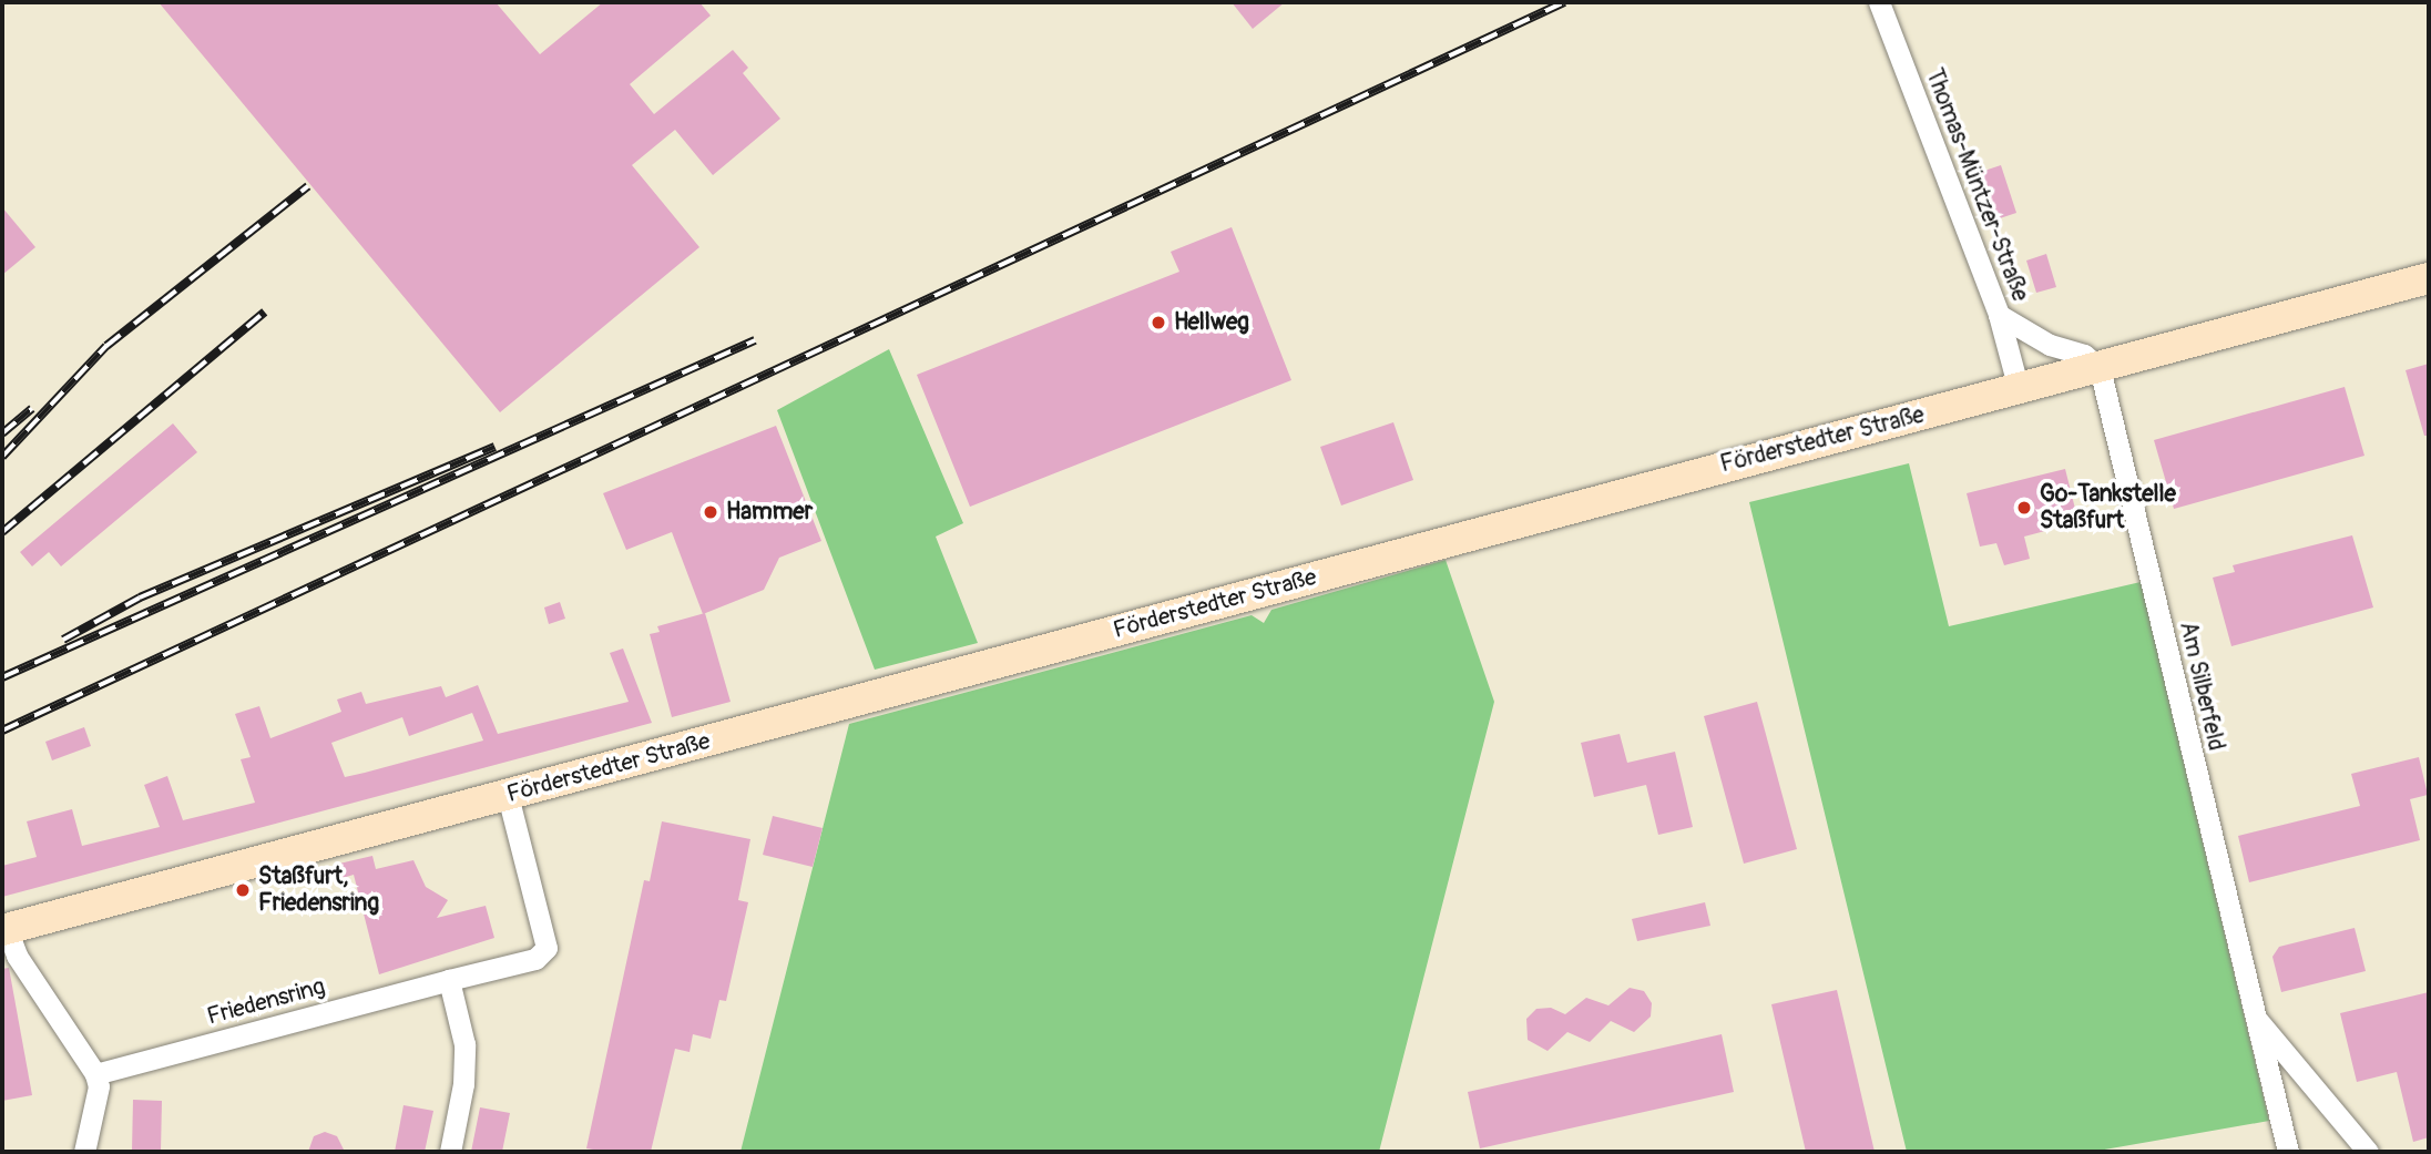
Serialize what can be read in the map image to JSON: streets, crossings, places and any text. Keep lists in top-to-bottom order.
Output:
{
  "streets": {
    "main road": ["Förderstedter Straße"],
    "street": ["Thomas-Müntzer-Straße", "Am Silberfeld", "Friedensring"]
  },
  "crossings": [
    ["Thomas-Müntzer-Straße", "Förderstedter Straße"],
    ["Förderstedter Straße", "Am Silberfeld"],
    ["Förderstedter Straße", "Friedensring"]
  ],
  "places": [
    "Hellweg",
    "Go-Tankstelle Staßfurt",
    "Hammer",
    "Staßfurt, Friedensring"
  ]
}
